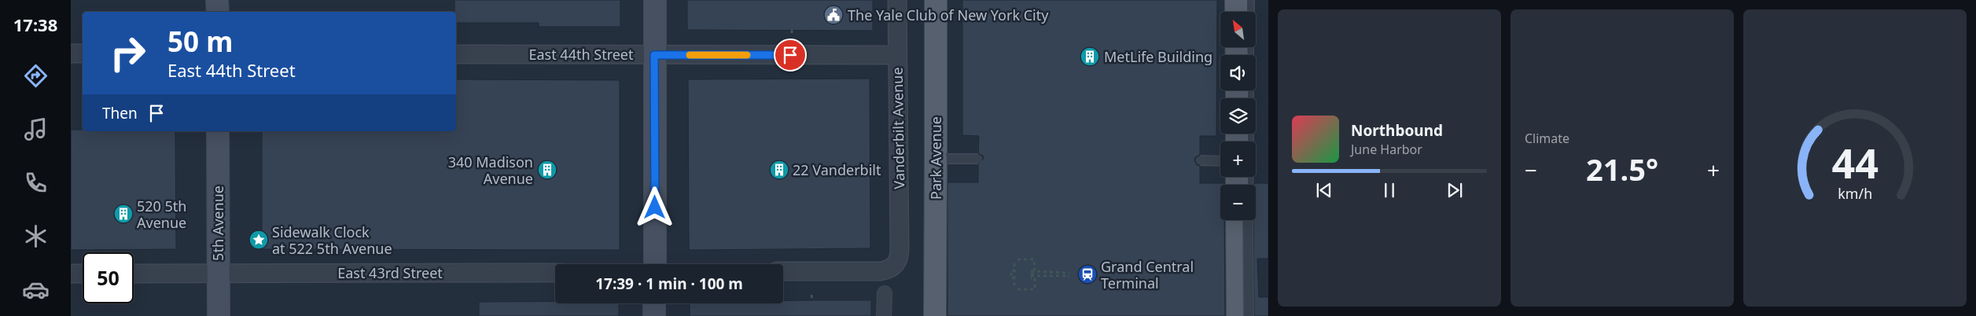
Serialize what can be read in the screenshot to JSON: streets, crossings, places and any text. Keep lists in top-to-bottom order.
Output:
{
  "streets": {
    "main road": ["Park Avenue", "5th Avenue"],
    "street": ["East 44th Street", "Vanderbilt Avenue", "East 43rd Street"]
  },
  "crossings": [
    ["East 44th Street", "Vanderbilt Avenue"],
    ["5th Avenue", "East 43rd Street"]
  ],
  "places": {
    "public building": ["The Yale Club of New York City"],
    "building": [
      "MetLife Building",
      "340 Madison Avenue",
      "22 Vanderbilt",
      "520 5th Avenue"
    ],
    "place": ["Sidewalk Clock at 522 5th Avenue"],
    "station": ["Grand Central Terminal"]
  },
  "north": "top left",
  "page": {
    "tabs": "17:38",
    "tile": "Climate",
    "map_buttons": ["+", "−"],
    "turn": ["50 m", "East 44th Street"],
    "then": "Then",
    "song": ["Northbound", "June Harbor"],
    "heat": ["−", "21.5°", "+"],
    "limit": "50",
    "trip": "17:39 · 1 min · 100 m",
    "gauge": ["44", "km/h"]
  }
}
